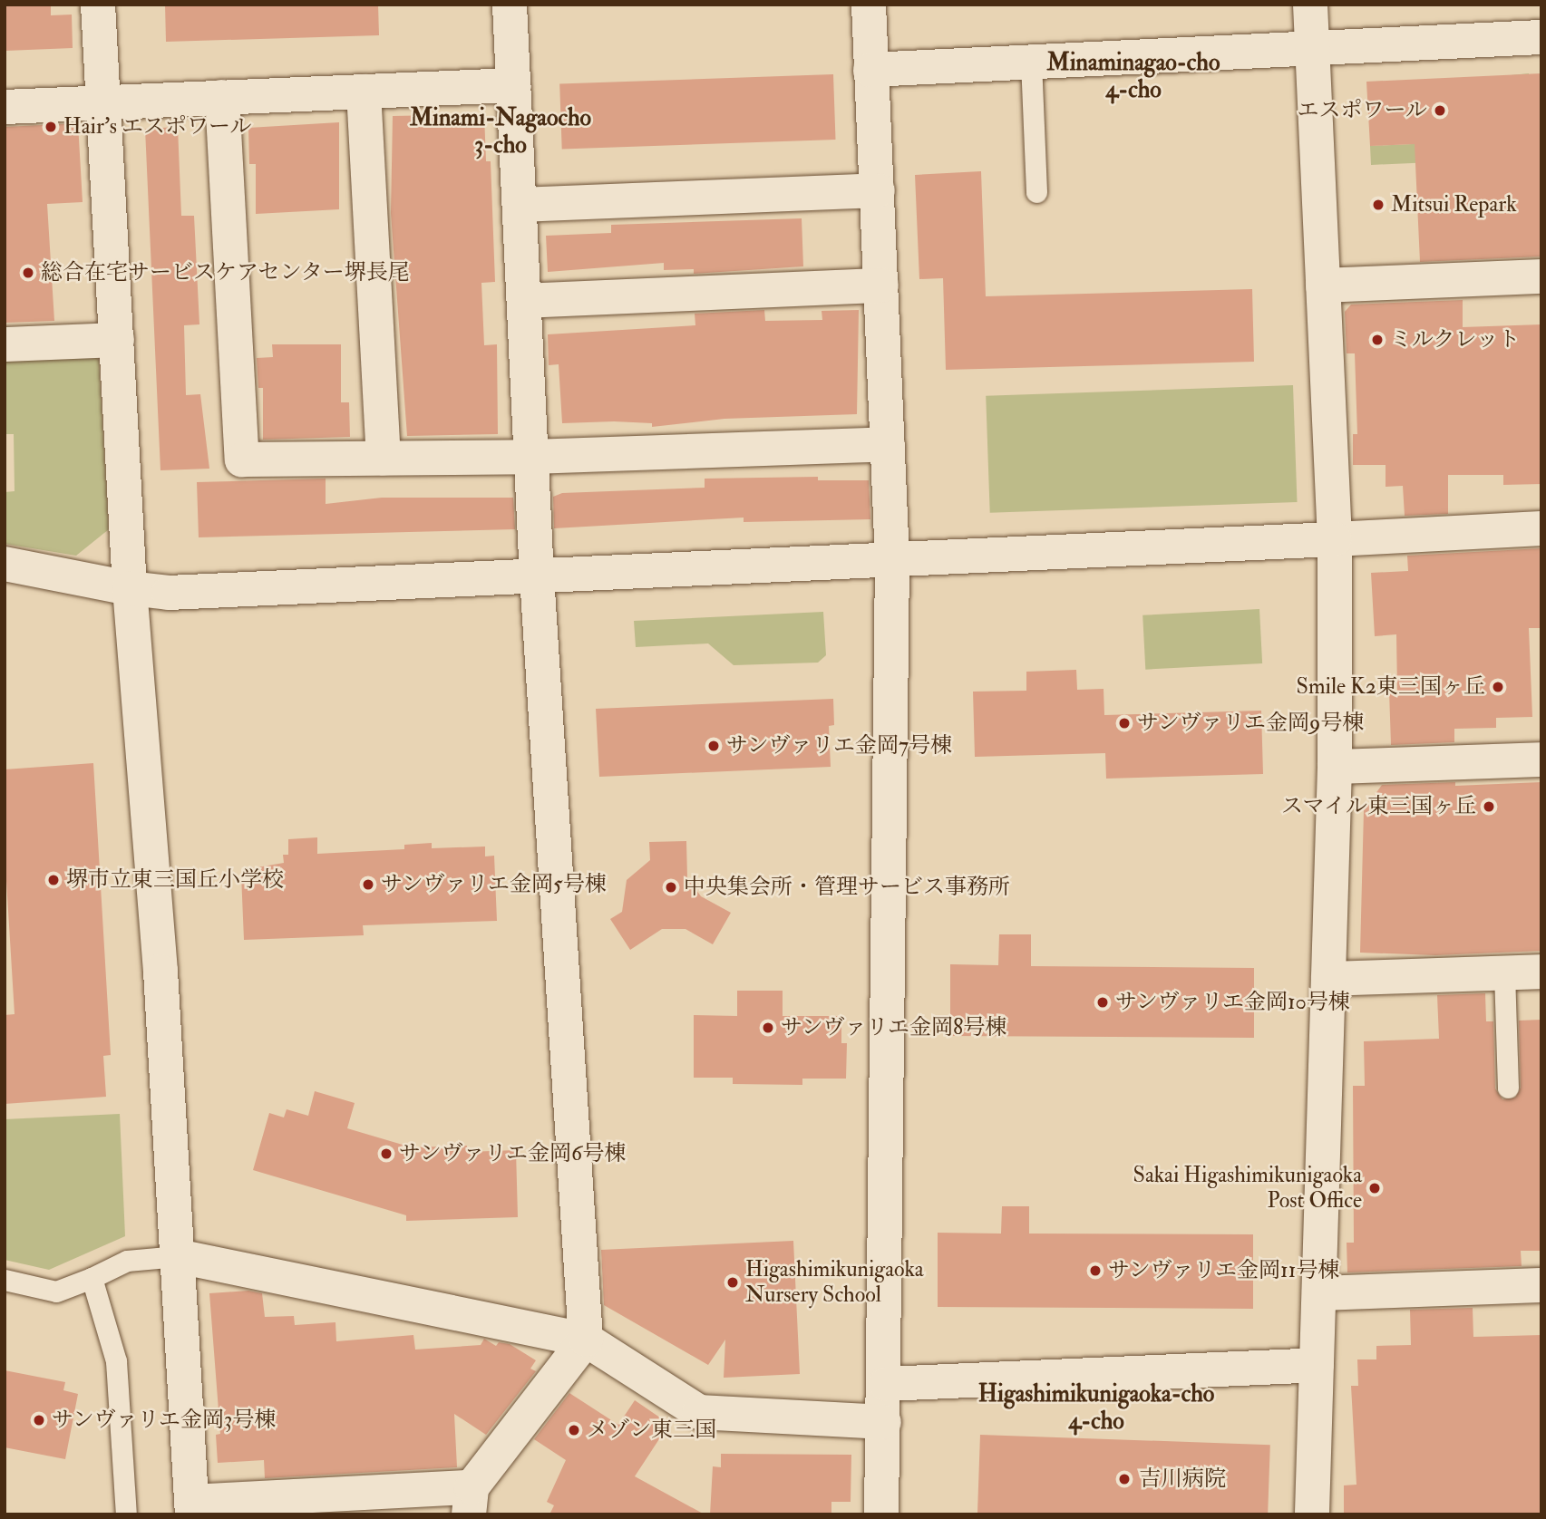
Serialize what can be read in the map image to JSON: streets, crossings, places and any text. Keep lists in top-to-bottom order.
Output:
{
  "districts": ["Minaminagao-cho 4-cho", "Minami-Nagaocho 3-cho", "Higashimikunigaoka-cho 4-cho"],
  "places": [
    "エスポワール",
    "Hair's エスポワール",
    "Mitsui Repark",
    "総合在宅サービスケアセンター堺長尾",
    "ミルクレット",
    "Smile K2東三国ヶ丘",
    "サンヴァリエ金岡9号棟",
    "サンヴァリエ金岡7号棟",
    "スマイル東三国ヶ丘",
    "堺市立東三国丘小学校",
    "サンヴァリエ金岡5号棟",
    "中央集会所・管理サービス事務所",
    "サンヴァリエ金岡10号棟",
    "サンヴァリエ金岡8号棟",
    "サンヴァリエ金岡6号棟",
    "Sakai Higashimikunigaoka Post Office",
    "サンヴァリエ金岡11号棟",
    "Higashimikunigaoka Nursery School",
    "サンヴァリエ金岡3号棟",
    "メゾン東三国",
    "吉川病院"
  ]
}
